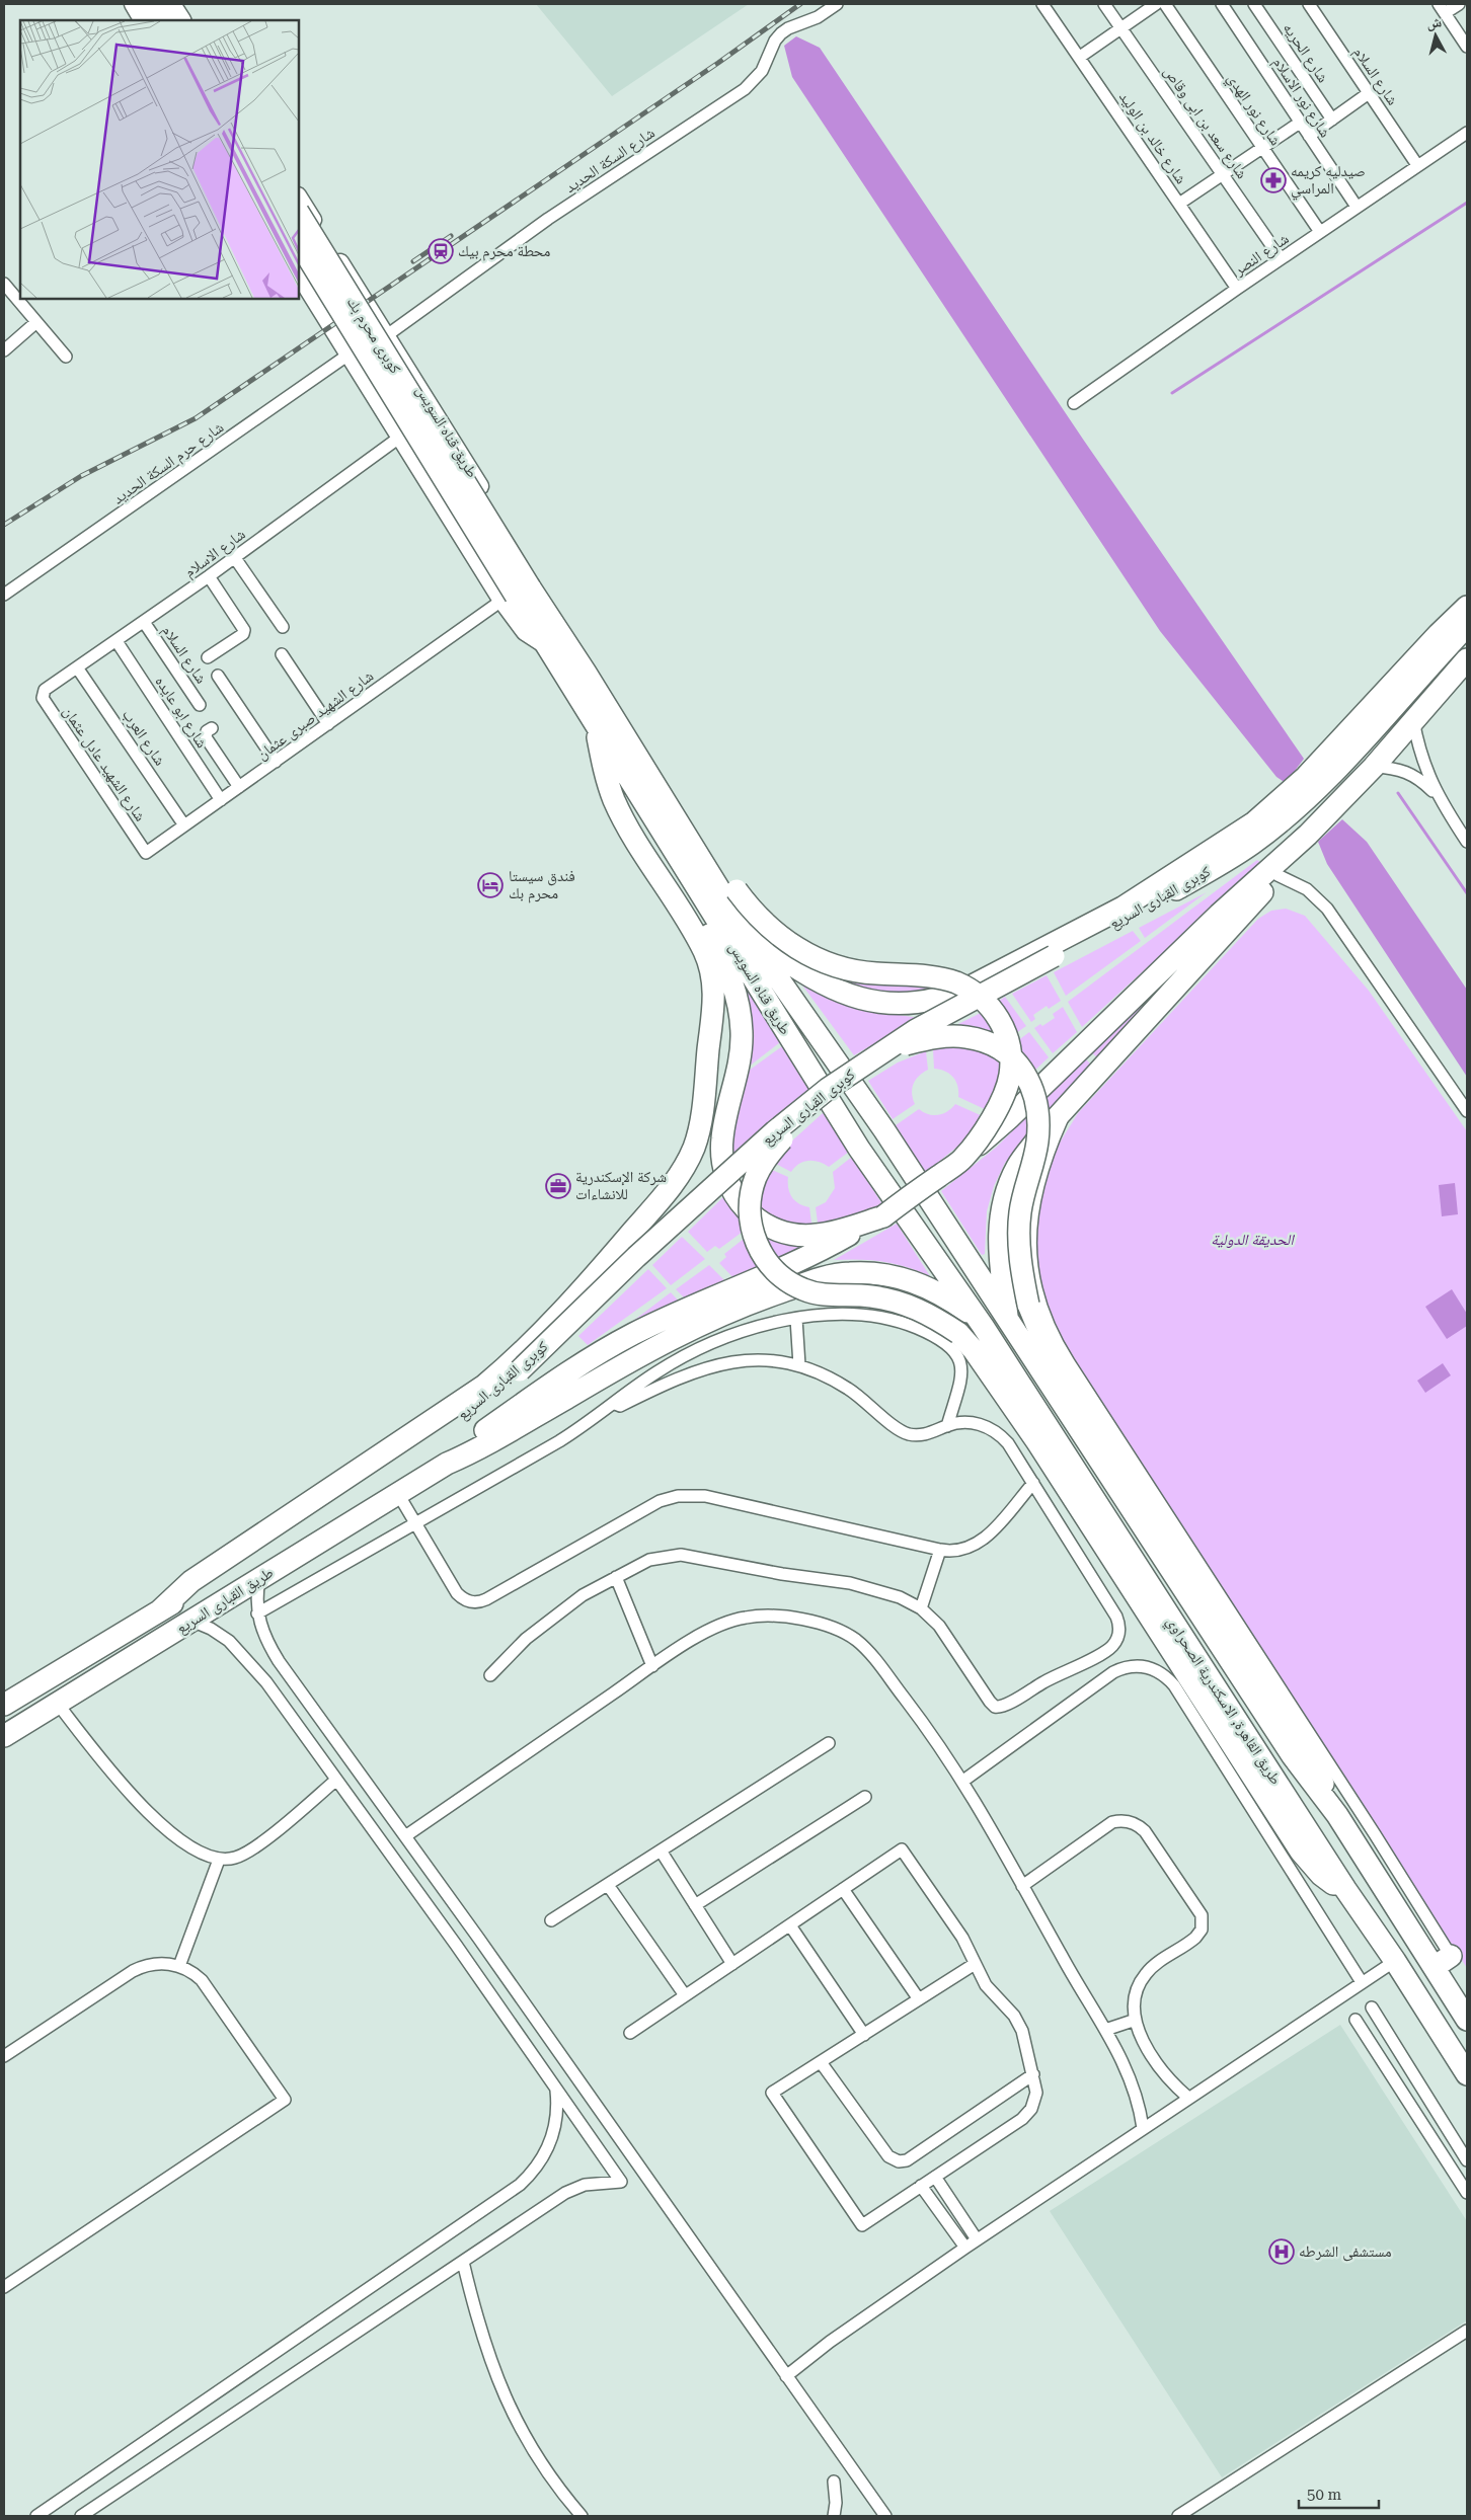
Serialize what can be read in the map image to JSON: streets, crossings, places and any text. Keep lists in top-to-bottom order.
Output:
{
  "streets": {
    "highway": [
      "كوبرى محرم بك",
      "طريق قناه السويس",
      "كوبرى القبارى السريع",
      "طريق القبارى السريع",
      "طريق القاهرة, الاسكندرية الصحراوي"
    ],
    "street": [
      "شارع الحريه",
      "شارع السلام",
      "شارع نور الاسلام",
      "شارع نور الهدي",
      "شارع سعد بن ابى وقاص",
      "شارع خالد بن الوليد",
      "شارع السكة الحديد",
      "شارع النصر",
      "شارع حرم السكة الحديد",
      "شارع الاسلام",
      "شارع ابو عايده",
      "شارع الشهيد صبرى عثمان",
      "شارع العرب",
      "شارع الشهيد عادل عثمان"
    ]
  },
  "crossings": [
    ["شارع السلام", "شارع النصر"],
    ["شارع السلام", "شارع الاسلام"],
    ["شارع نور الاسلام", "شارع النصر"],
    ["شارع نور الهدي", "شارع النصر"],
    ["شارع سعد بن ابى وقاص", "شارع النصر"],
    ["شارع خالد بن الوليد", "شارع النصر"],
    ["شارع السكة الحديد", "طريق قناه السويس"],
    ["كوبرى محرم بك", "طريق قناه السويس"],
    ["كوبرى محرم بك", "شارع الشهيد صبرى عثمان"],
    ["طريق قناه السويس", "شارع حرم السكة الحديد"],
    ["طريق قناه السويس", "شارع الاسلام"],
    ["طريق قناه السويس", "شارع الشهيد صبرى عثمان"],
    ["طريق قناه السويس", "طريق القاهرة, الاسكندرية الصحراوي"],
    ["شارع الاسلام", "شارع ابو عايده"],
    ["شارع الاسلام", "شارع العرب"],
    ["شارع الاسلام", "شارع الشهيد عادل عثمان"],
    ["شارع ابو عايده", "شارع الشهيد صبرى عثمان"],
    ["شارع الشهيد صبرى عثمان", "شارع العرب"],
    ["شارع الشهيد صبرى عثمان", "شارع الشهيد عادل عثمان"],
    ["كوبرى القبارى السريع", "طريق القبارى السريع"]
  ],
  "parks": ["الحديقة الدولية"],
  "places": {
    "pharmacy": ["صيدليه كريمه المراسي"],
    "station": ["محطة محرم بيك"],
    "hotel": ["فندق سيستا محرم بك"],
    "office": ["شركة الإسكندرية للانشاءات"],
    "hospital": ["مستشفى الشرطه"]
  },
  "scale_bar": "50 m",
  "north": "top"
}
